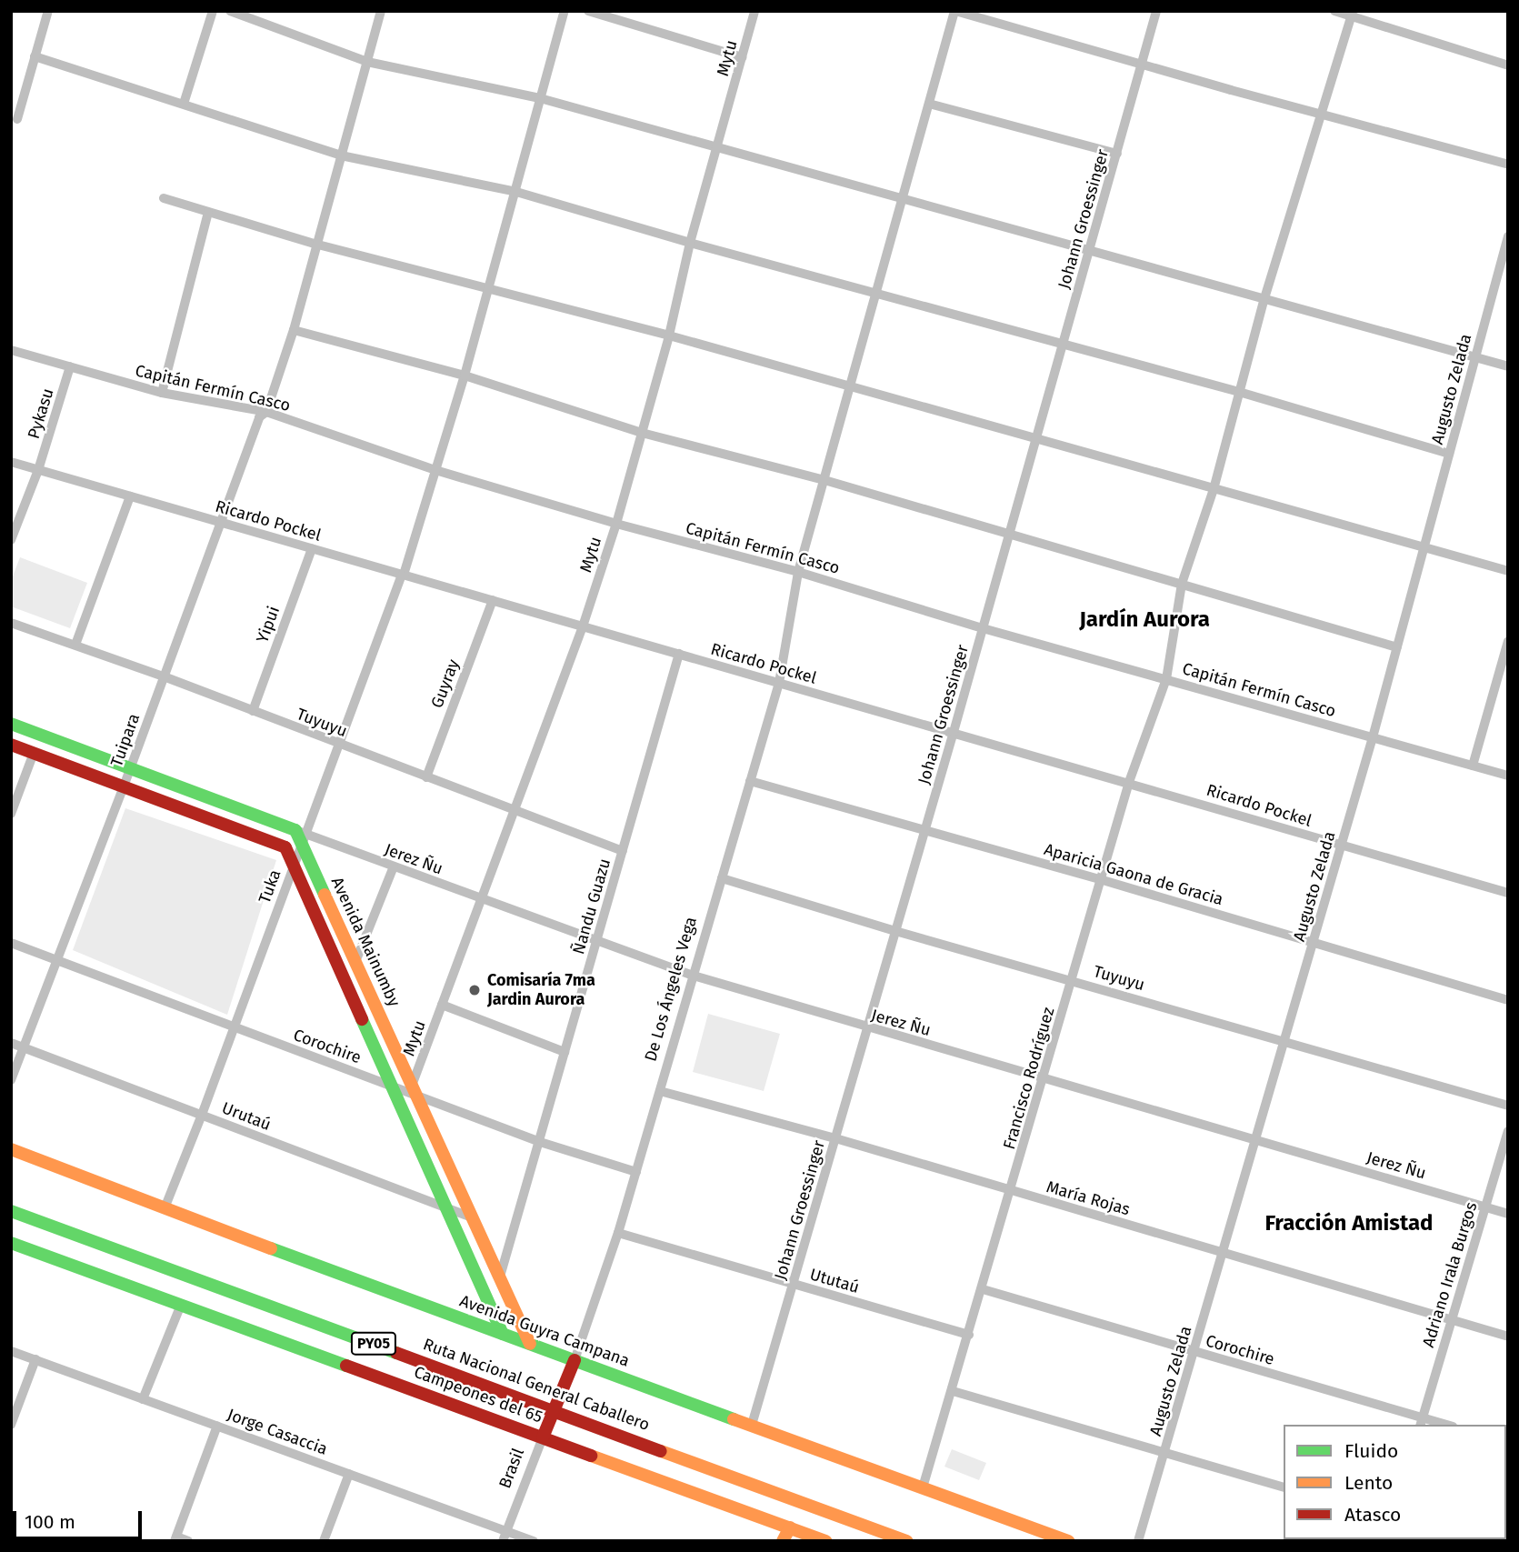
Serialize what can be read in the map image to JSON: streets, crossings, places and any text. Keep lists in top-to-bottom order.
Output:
{
  "streets": {
    "main road": [
      "Avenida Mainumby",
      "De Los Ángeles Vega",
      "Avenida Guyra Campana",
      "PY05",
      "Ruta Nacional General Caballero",
      "Campeones del 65",
      "Brasil"
    ],
    "street": [
      "Mytu",
      "Johann Groessinger",
      "Capitán Fermín Casco",
      "Augusto Zelada",
      "Pykasu",
      "Ricardo Pockel",
      "Yipui",
      "Guyray",
      "Tuyuyu",
      "Tuipara",
      "Jerez Ñu",
      "Aparicia Gaona de Gracia",
      "Tuka",
      "Ñandu Guazu",
      "Corochire",
      "Francisco Rodríguez",
      "Urutaú",
      "María Rojas",
      "Adriano Irala Burgos",
      "Ututaú",
      "Jorge Casaccia"
    ]
  },
  "crossings": [
    ["Mytu", "Capitán Fermín Casco"],
    ["Mytu", "Ricardo Pockel"],
    ["Mytu", "Tuyuyu"],
    ["Mytu", "Jerez Ñu"],
    ["Mytu", "Avenida Mainumby"],
    ["Mytu", "Corochire"],
    ["Johann Groessinger", "Capitán Fermín Casco"],
    ["Johann Groessinger", "Ricardo Pockel"],
    ["Johann Groessinger", "Tuyuyu"],
    ["Johann Groessinger", "Jerez Ñu"],
    ["Johann Groessinger", "Aparicia Gaona de Gracia"],
    ["Johann Groessinger", "María Rojas"],
    ["Johann Groessinger", "Ututaú"],
    ["Johann Groessinger", "Avenida Guyra Campana"],
    ["Capitán Fermín Casco", "Augusto Zelada"],
    ["Capitán Fermín Casco", "Pykasu"],
    ["Capitán Fermín Casco", "Tuipara"],
    ["Capitán Fermín Casco", "Tuka"],
    ["Capitán Fermín Casco", "De Los Ángeles Vega"],
    ["Capitán Fermín Casco", "Francisco Rodríguez"],
    ["Augusto Zelada", "Ricardo Pockel"],
    ["Augusto Zelada", "Tuyuyu"],
    ["Augusto Zelada", "Jerez Ñu"],
    ["Augusto Zelada", "Aparicia Gaona de Gracia"],
    ["Augusto Zelada", "Corochire"],
    ["Augusto Zelada", "María Rojas"],
    ["Pykasu", "Ricardo Pockel"],
    ["Ricardo Pockel", "Yipui"],
    ["Ricardo Pockel", "Guyray"],
    ["Ricardo Pockel", "Tuipara"],
    ["Ricardo Pockel", "Tuka"],
    ["Ricardo Pockel", "Ñandu Guazu"],
    ["Ricardo Pockel", "De Los Ángeles Vega"],
    ["Ricardo Pockel", "Francisco Rodríguez"],
    ["Yipui", "Tuyuyu"],
    ["Guyray", "Tuyuyu"],
    ["Tuyuyu", "Tuipara"],
    ["Tuyuyu", "Tuka"],
    ["Tuyuyu", "Ñandu Guazu"],
    ["Tuyuyu", "De Los Ángeles Vega"],
    ["Tuyuyu", "Francisco Rodríguez"],
    ["Tuipara", "Avenida Mainumby"],
    ["Tuipara", "Corochire"],
    ["Tuipara", "Urutaú"],
    ["Jerez Ñu", "Tuka"],
    ["Jerez Ñu", "Ñandu Guazu"],
    ["Jerez Ñu", "Avenida Mainumby"],
    ["Jerez Ñu", "De Los Ángeles Vega"],
    ["Jerez Ñu", "Francisco Rodríguez"],
    ["Jerez Ñu", "Adriano Irala Burgos"],
    ["Aparicia Gaona de Gracia", "De Los Ángeles Vega"],
    ["Aparicia Gaona de Gracia", "Francisco Rodríguez"],
    ["Tuka", "Avenida Mainumby"],
    ["Tuka", "Corochire"],
    ["Tuka", "Urutaú"],
    ["Tuka", "Avenida Guyra Campana"],
    ["Ñandu Guazu", "Avenida Mainumby"],
    ["Ñandu Guazu", "Corochire"],
    ["Avenida Mainumby", "Corochire"],
    ["Avenida Mainumby", "Urutaú"],
    ["Avenida Mainumby", "Avenida Guyra Campana"],
    ["De Los Ángeles Vega", "Corochire"],
    ["De Los Ángeles Vega", "María Rojas"],
    ["De Los Ángeles Vega", "Ututaú"],
    ["De Los Ángeles Vega", "Avenida Guyra Campana"],
    ["De Los Ángeles Vega", "Ruta Nacional General Caballero"],
    ["De Los Ángeles Vega", "Brasil"],
    ["Corochire", "Francisco Rodríguez"],
    ["Corochire", "Adriano Irala Burgos"],
    ["Francisco Rodríguez", "María Rojas"],
    ["Francisco Rodríguez", "Ututaú"],
    ["Francisco Rodríguez", "Avenida Guyra Campana"],
    ["María Rojas", "Adriano Irala Burgos"],
    ["Ruta Nacional General Caballero", "Brasil"],
    ["Campeones del 65", "Brasil"],
    ["Jorge Casaccia", "Brasil"]
  ],
  "districts": ["Jardín Aurora", "Fracción Amistad"],
  "places": ["Comisaría 7ma Jardin Aurora"],
  "legend": ["Fluido", "Lento", "Atasco"],
  "scale_bar": "100 m"
}
